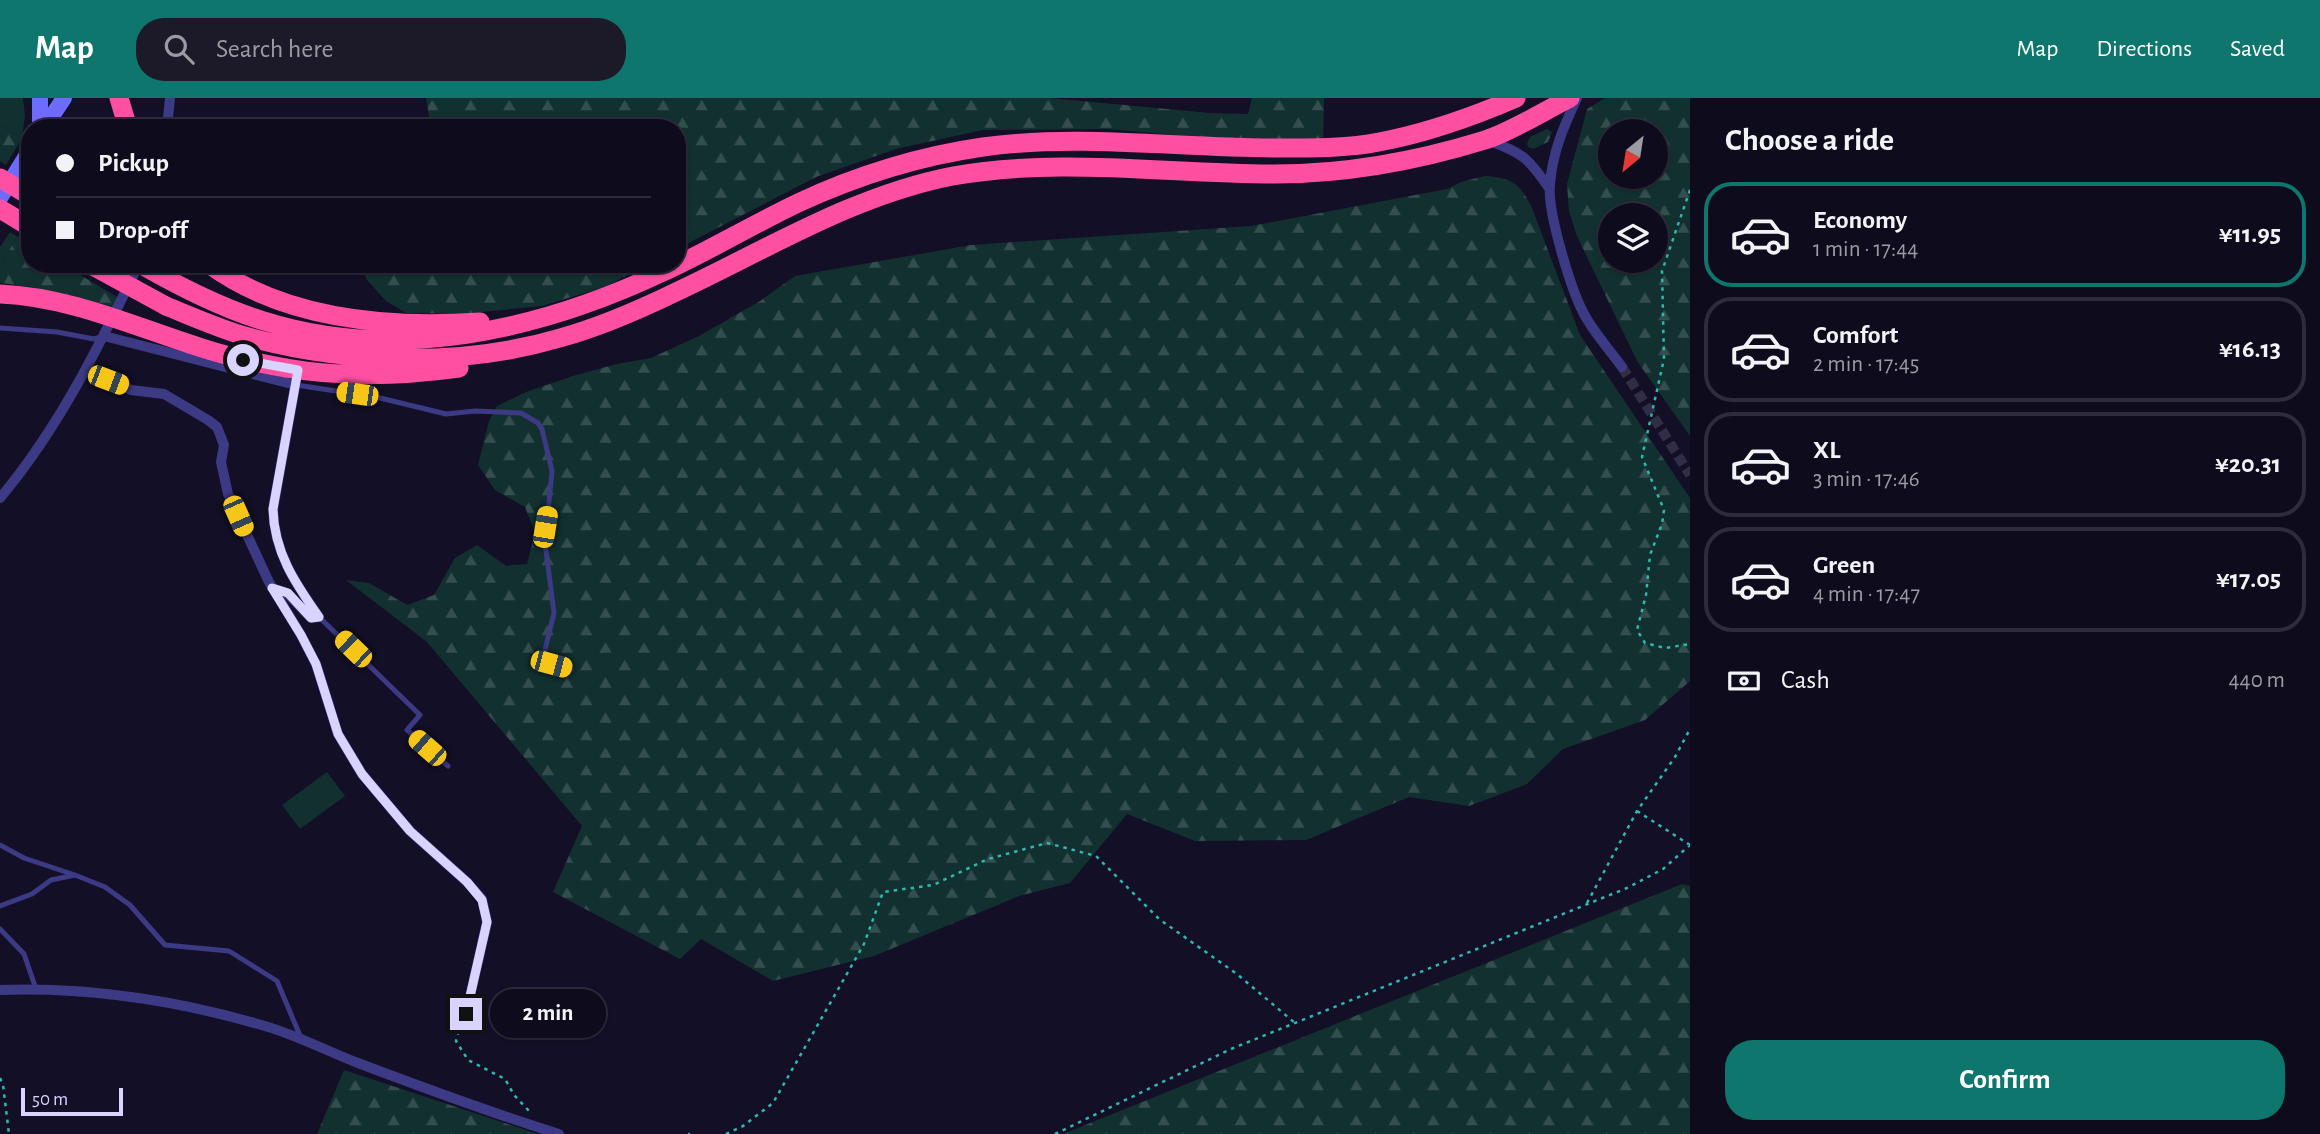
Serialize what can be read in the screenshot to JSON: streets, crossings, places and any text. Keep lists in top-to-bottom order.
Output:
{
  "scale_bar": "50 m",
  "north": "bottom left",
  "page": {
    "header": "Map",
    "search": "Search here",
    "nav": ["Map", "Directions", "Saved"],
    "heading": "Choose a ride",
    "banner": ["Pickup", "Drop-off"],
    "list": [
      {
        "name": "Economy",
        "note": "1 min · 17:44",
        "value": "¥11.95"
      },
      {
        "name": "Comfort",
        "note": "2 min · 17:45",
        "value": "¥16.13"
      },
      {
        "name": "XL",
        "note": "3 min · 17:46",
        "value": "¥20.31"
      },
      {
        "name": "Green",
        "note": "4 min · 17:47",
        "value": "¥17.05"
      }
    ],
    "pay": ["Cash", "440 m"],
    "bubble": "2 min",
    "buttons": "Confirm",
    "scale": "50 m"
  }
}
